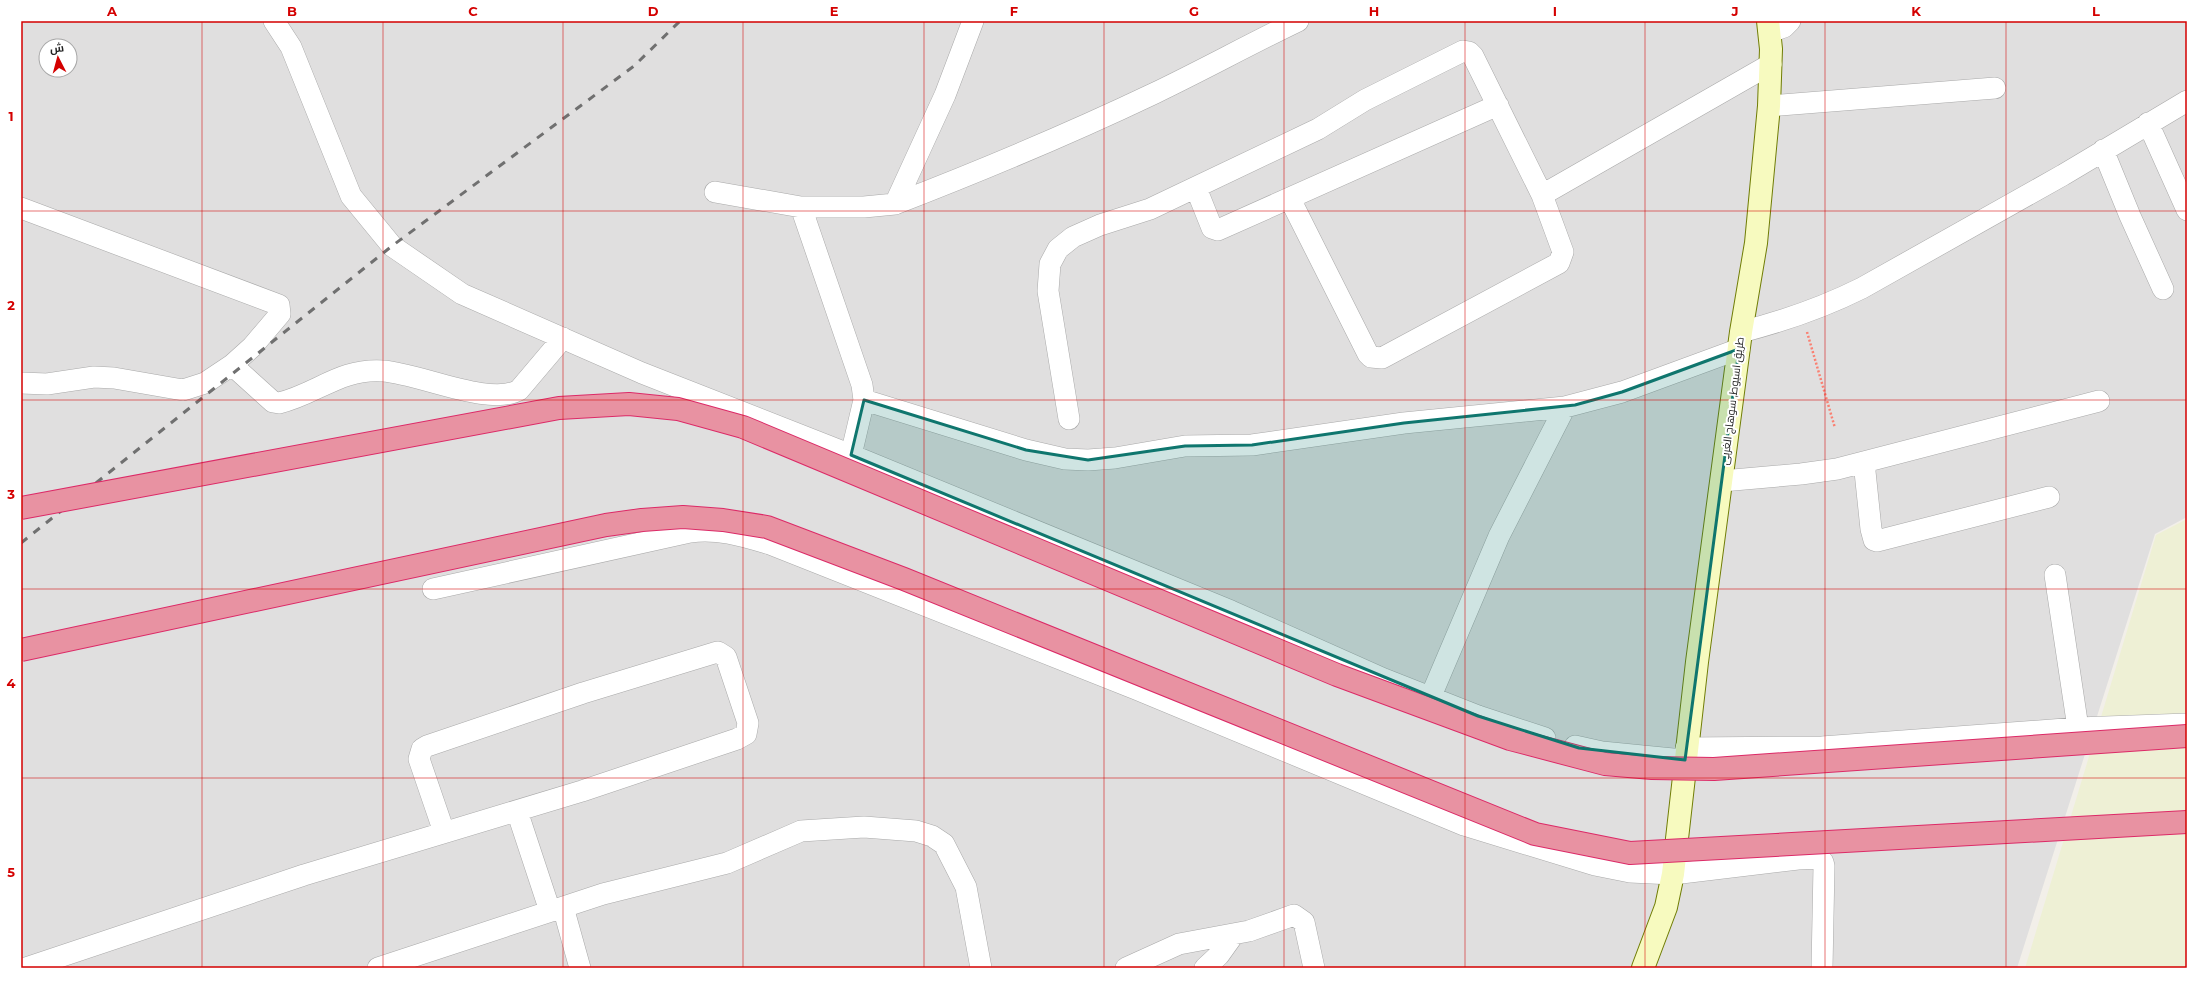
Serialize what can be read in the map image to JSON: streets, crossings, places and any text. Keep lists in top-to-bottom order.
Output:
{
  "streets": {
    "main road": ["طريق اسيوط, سوهاج الغربى"]
  },
  "north": "top",
  "grid": {
    "columns": [
      "A",
      "B",
      "C",
      "D",
      "E",
      "F",
      "G",
      "H",
      "I",
      "J",
      "K",
      "L"
    ],
    "rows": [
      "1",
      "2",
      "3",
      "4",
      "5"
    ]
  }
}
